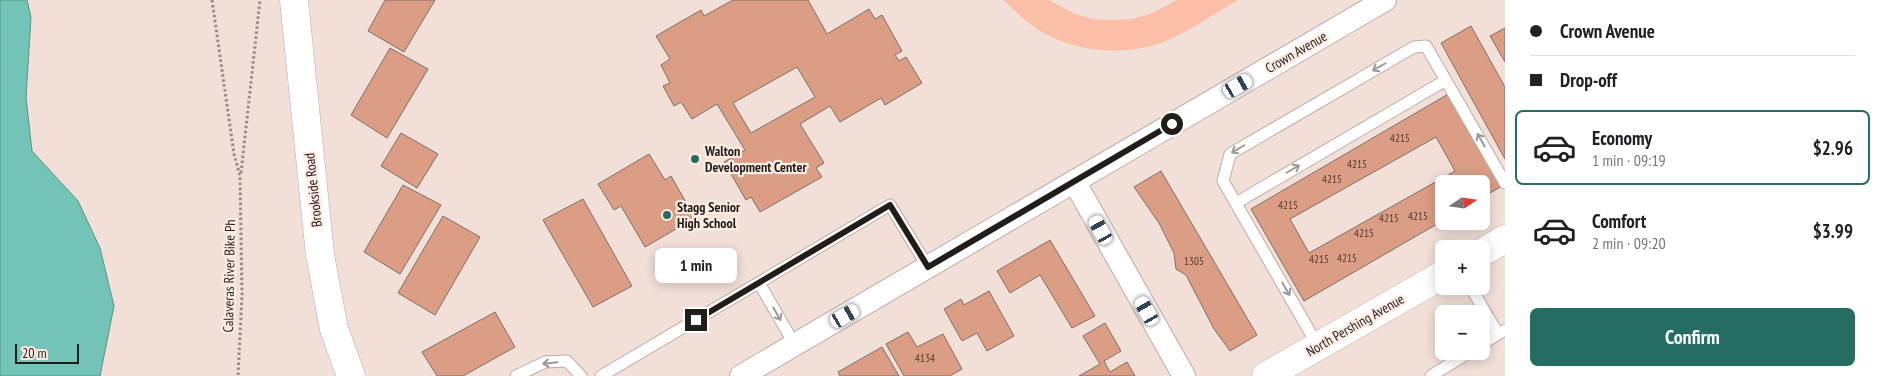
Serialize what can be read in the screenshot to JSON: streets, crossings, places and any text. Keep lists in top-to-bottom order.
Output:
{
  "streets": {
    "street": ["Crown Avenue", "Brookside Road", "North Pershing Avenue"],
    "path": ["Calaveras River Bike Ph"]
  },
  "places": ["Walton Development Center", "Stagg Senior High School"],
  "house_numbers": [
    "4215",
    "4215",
    "4215",
    "4215",
    "4215",
    "4215",
    "4215",
    "4215",
    "4215",
    "1305",
    "4134"
  ],
  "scale_bar": "20 m",
  "north": "right",
  "page": {
    "banner": ["Crown Avenue", "Drop-off"],
    "list": [
      {
        "name": "Economy",
        "note": "1 min · 09:19",
        "value": "$2.96"
      },
      {
        "name": "Comfort",
        "note": "2 min · 09:20",
        "value": "$3.99"
      }
    ],
    "map_buttons": ["+", "−"],
    "bubble": "1 min",
    "buttons": "Confirm",
    "scale": "20 m"
  }
}
